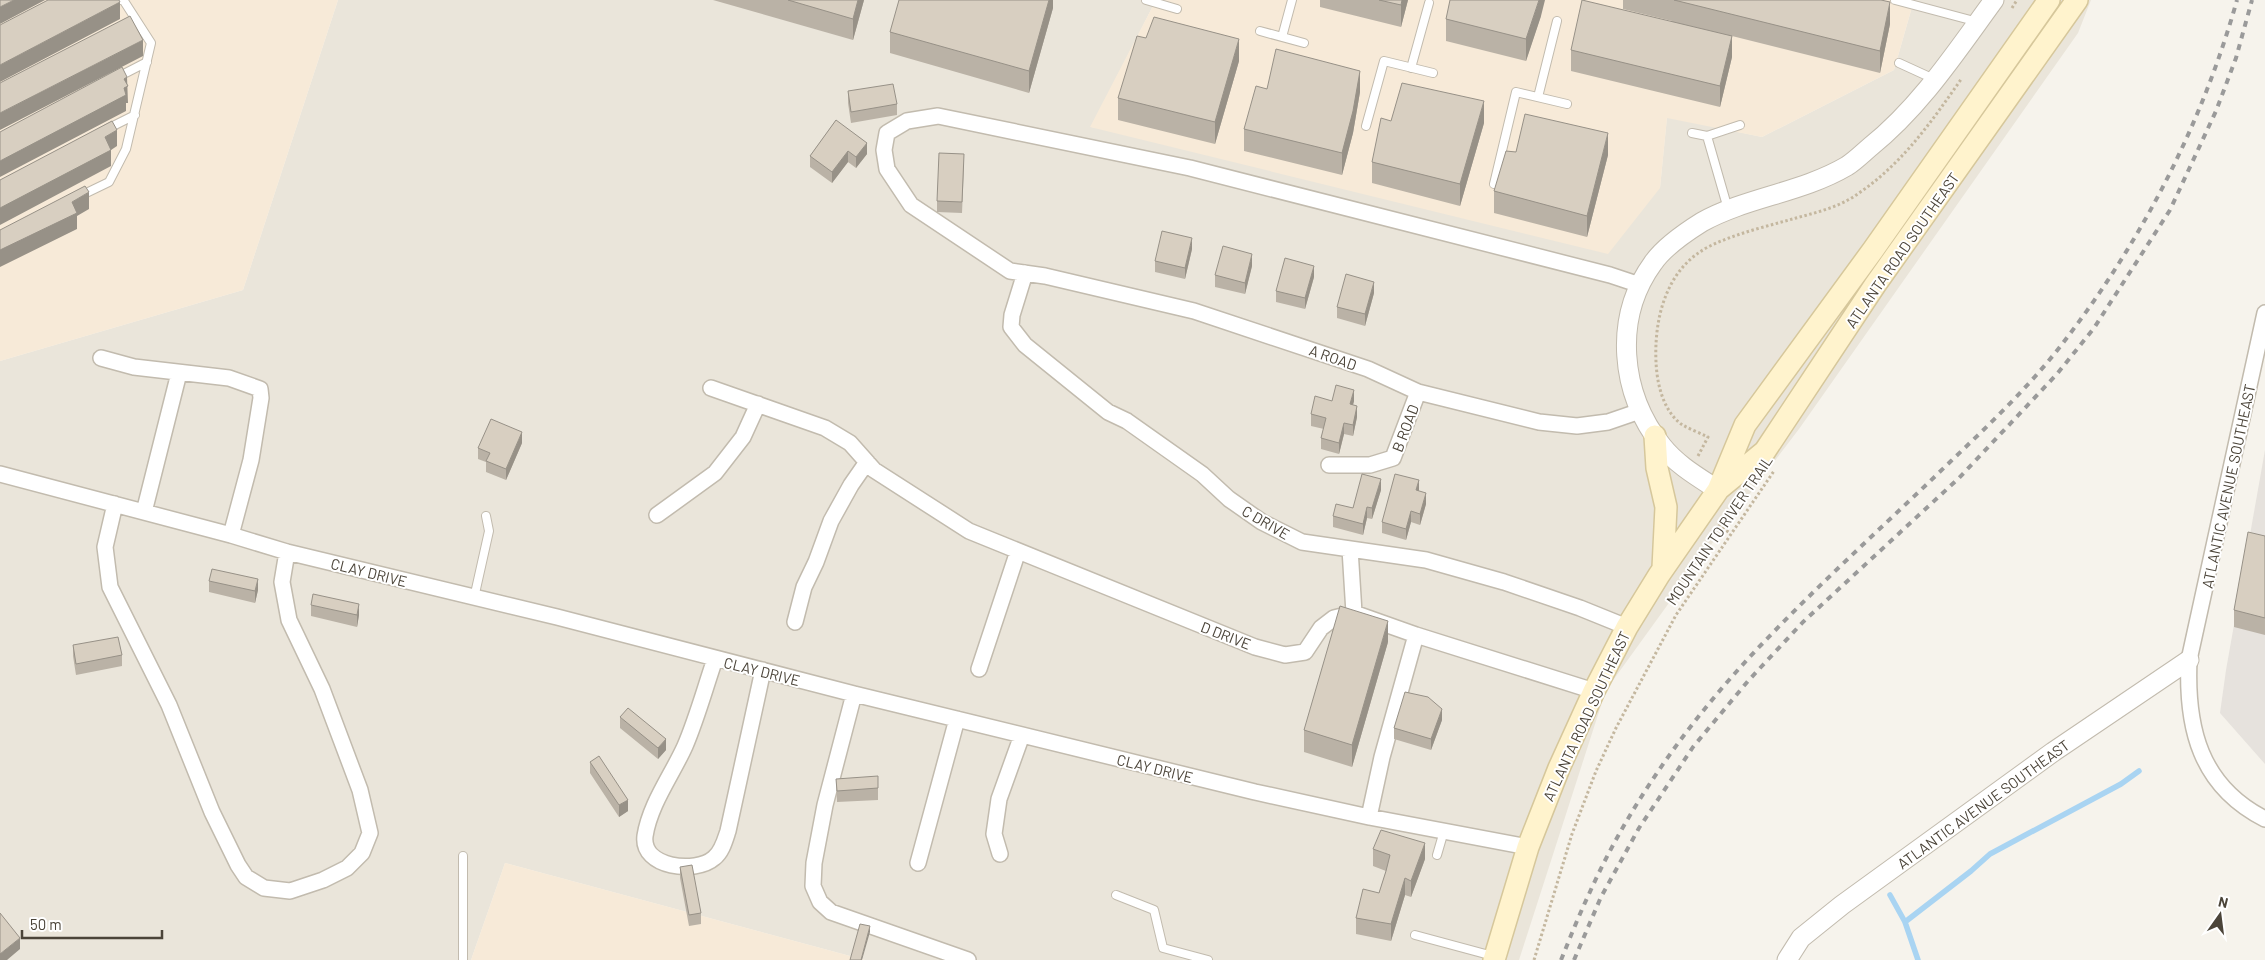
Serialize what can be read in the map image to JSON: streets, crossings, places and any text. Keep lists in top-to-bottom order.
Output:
{
  "streets": {
    "main road": ["ATLANTA ROAD SOUTHEAST"],
    "street": [
      "A ROAD",
      "B ROAD",
      "ATLANTIC AVENUE SOUTHEAST",
      "C DRIVE",
      "CLAY DRIVE",
      "D DRIVE"
    ],
    "path": ["MOUNTAIN TO RIVER TRAIL"]
  },
  "crossings": [
    ["ATLANTA ROAD SOUTHEAST", "C DRIVE"],
    ["ATLANTA ROAD SOUTHEAST", "CLAY DRIVE"],
    ["A ROAD", "B ROAD"],
    ["A ROAD", "C DRIVE"]
  ],
  "scale_bar": "50 m",
  "north": "top"
}
